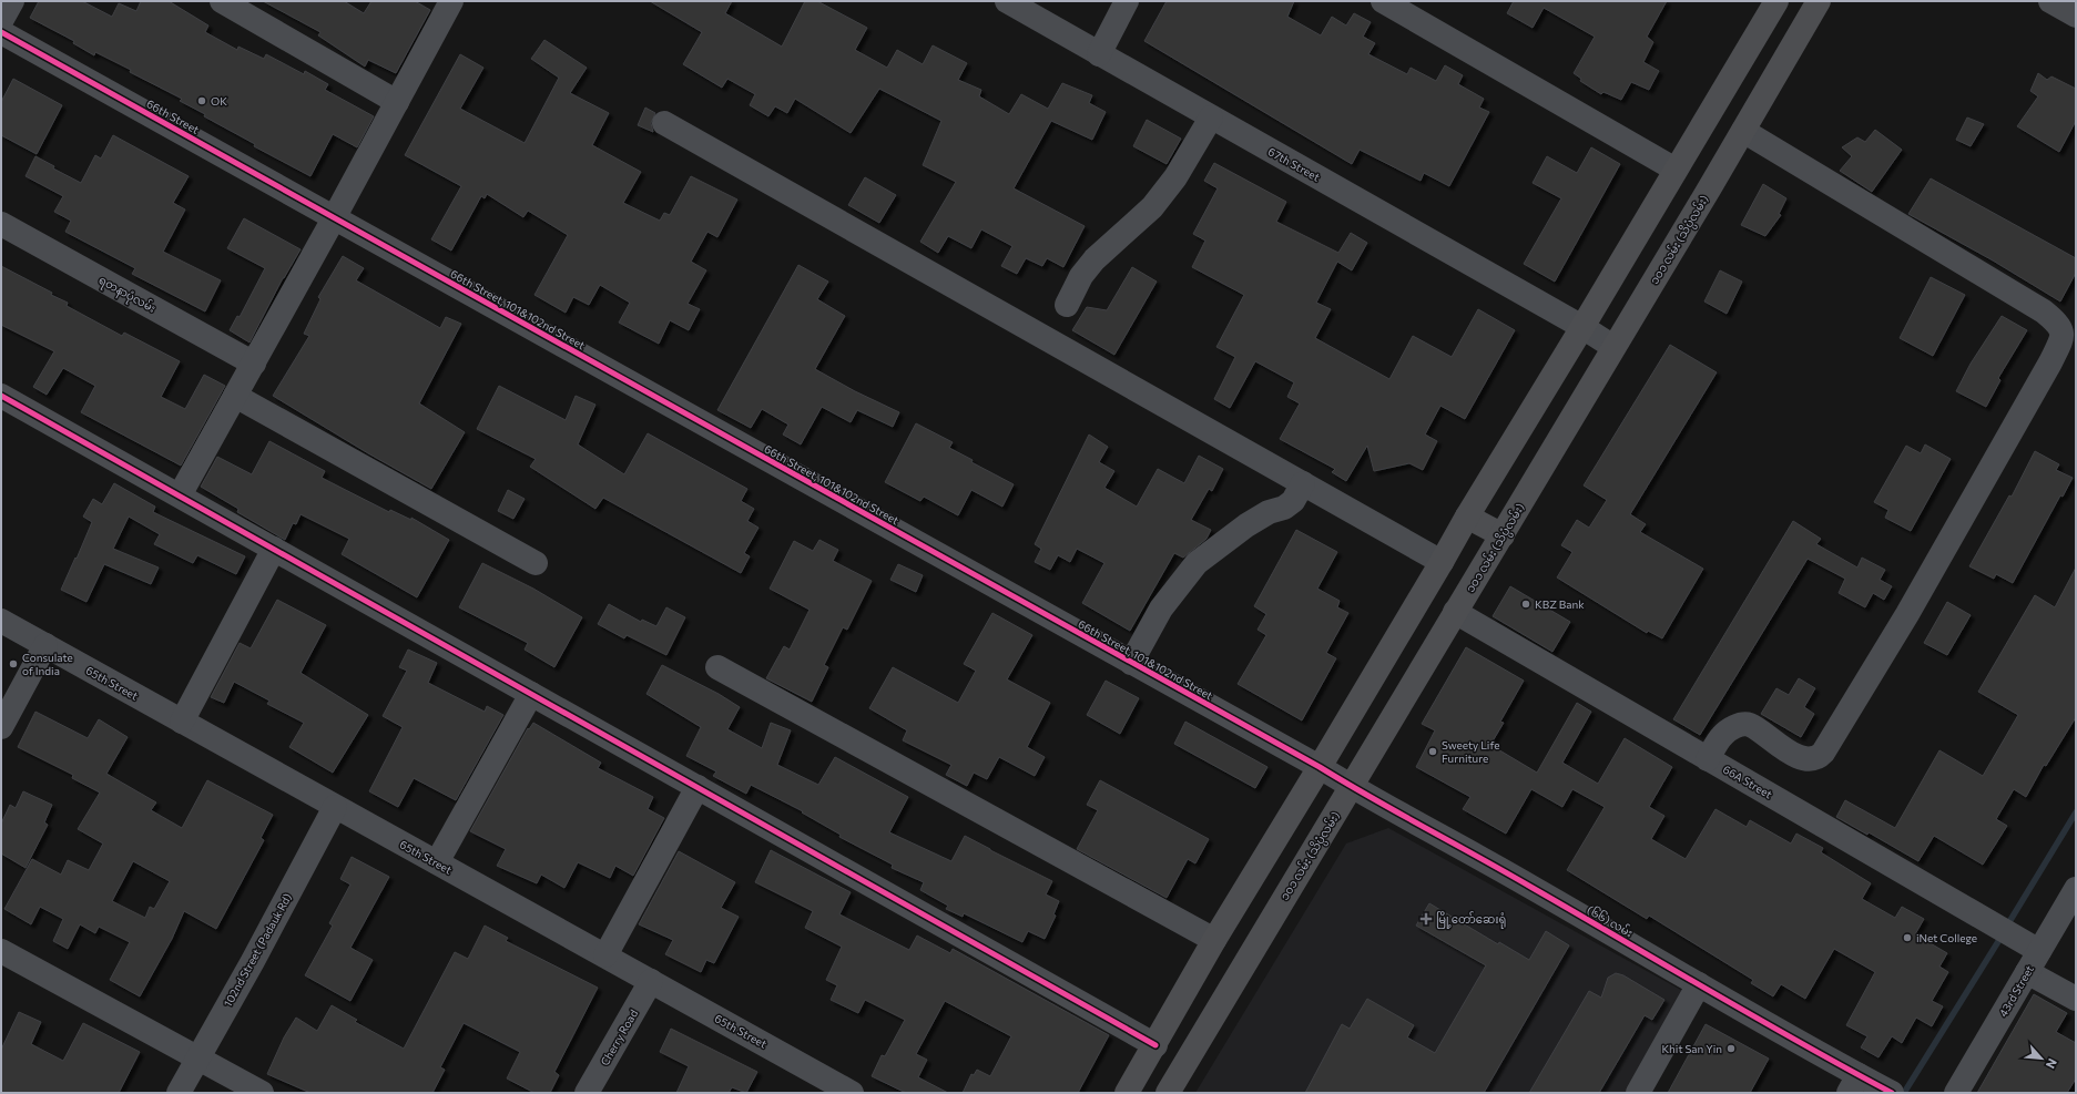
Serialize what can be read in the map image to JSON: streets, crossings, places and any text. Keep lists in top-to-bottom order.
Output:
{
  "streets": {
    "main road": ["၁၀၁ လမ်း (သိပ္ပံလမ်း)"],
    "street": [
      "66th Street",
      "67th Street",
      "ရတနာပုံလမ်း",
      "66th Street, 101&102nd Street",
      "65th Street",
      "66A Street",
      "(၆၆) လမ်း",
      "102nd Street (Padauk Rd)",
      "43rd Street",
      "Cherry Road"
    ]
  },
  "crossings": [
    ["66th Street", "66th Street, 101&102nd Street"],
    ["67th Street", "၁၀၁ လမ်း (သိပ္ပံလမ်း)"],
    ["၁၀၁ လမ်း (သိပ္ပံလမ်း)", "66A Street"],
    ["၁၀၁ လမ်း (သိပ္ပံလမ်း)", "(၆၆) လမ်း"],
    ["66th Street, 101&102nd Street", "(၆၆) လမ်း"],
    ["65th Street", "102nd Street (Padauk Rd)"],
    ["65th Street", "Cherry Road"],
    ["66A Street", "43rd Street"]
  ],
  "places": {
    "other": [
      "OK",
      "KBZ Bank",
      "Consulate of India",
      "Sweety Life Furniture",
      "iNet College",
      "Khit San Yin"
    ],
    "health": ["မြို့တော်ဆေးရုံ"]
  },
  "north": "bottom right"
}
